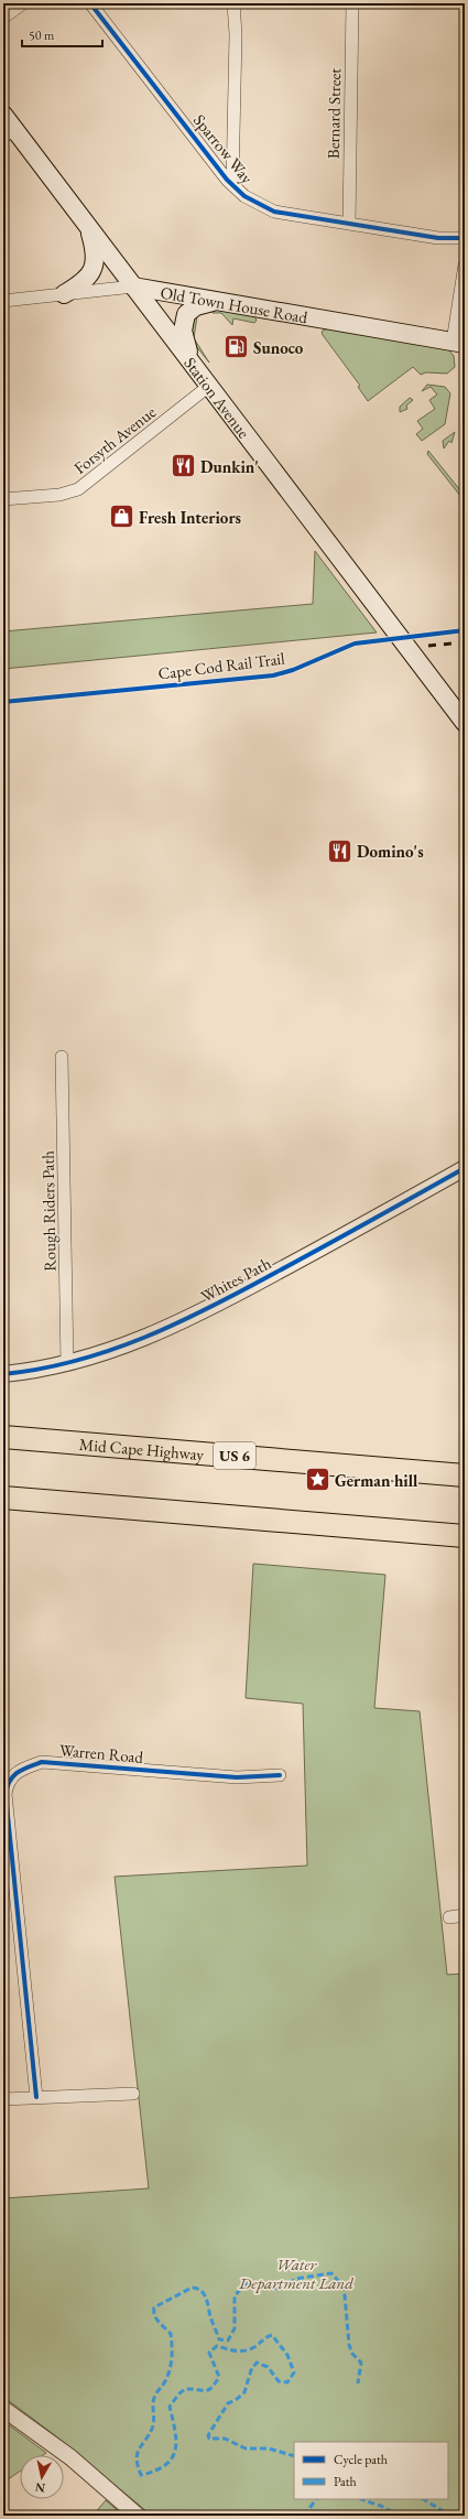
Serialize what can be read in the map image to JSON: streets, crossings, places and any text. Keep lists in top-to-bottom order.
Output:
{
  "streets": {
    "highway": ["Mid Cape Highway", "US 6"],
    "main road": ["Old Town House Road", "Station Avenue"],
    "street": [
      "Bernard Street",
      "Sparrow Way",
      "Forsyth Avenue",
      "Rough Riders Path",
      "Whites Path",
      "Warren Road"
    ],
    "cycle path": ["Cape Cod Rail Trail"]
  },
  "crossings": [
    ["Bernard Street", "Sparrow Way"],
    ["Old Town House Road", "Station Avenue"],
    ["Station Avenue", "Forsyth Avenue"],
    ["Rough Riders Path", "Whites Path"]
  ],
  "parks": ["Water Department Land"],
  "places": {
    "fuel station": ["Sunoco"],
    "restaurant": ["Dunkin'", "Domino's"],
    "shop": ["Fresh Interiors"],
    "place": ["German hill"]
  },
  "legend": ["Cycle path", "Path"],
  "scale_bar": "50 m",
  "north": "bottom"
}
